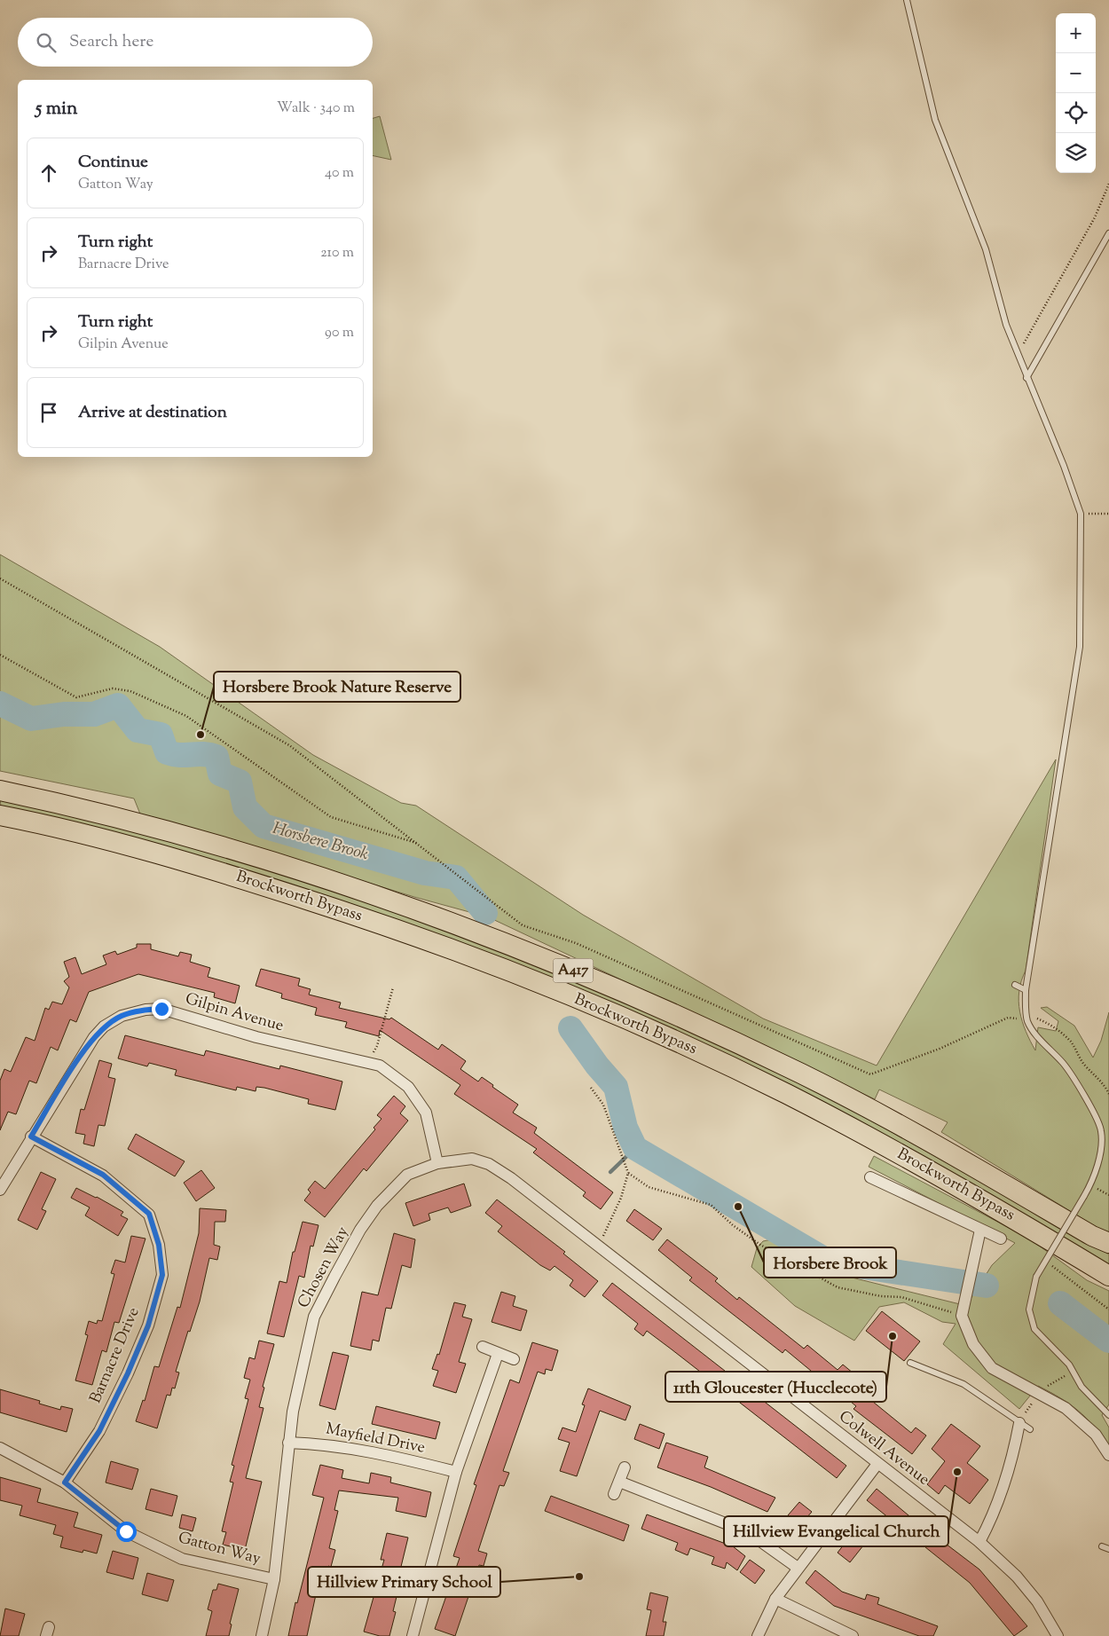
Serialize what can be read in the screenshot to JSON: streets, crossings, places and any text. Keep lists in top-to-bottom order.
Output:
{
  "streets": {
    "highway": ["Brockworth Bypass", "A417"],
    "street": [
      "Gilpin Avenue",
      "Chosen Way",
      "Barnacre Drive",
      "Mayfield Drive",
      "Colwell Avenue",
      "Gatton Way"
    ]
  },
  "crossings": [
    ["Gilpin Avenue", "Chosen Way"],
    ["Gilpin Avenue", "Barnacre Drive"],
    ["Chosen Way", "Mayfield Drive"],
    ["Chosen Way", "Colwell Avenue"],
    ["Chosen Way", "Gatton Way"],
    ["Barnacre Drive", "Gatton Way"]
  ],
  "water": ["Horsbere Brook"],
  "places": [
    "Horsbere Brook Nature Reserve",
    "Horsbere Brook",
    "11th Gloucester (Hucclecote)",
    "Hillview Evangelical Church",
    "Hillview Primary School"
  ],
  "page": {
    "map_buttons": ["+", "−"],
    "search": "Search here",
    "heading": ["5 min", "Walk · 340 m"],
    "list": [
      ["Continue", "Gatton Way", "40 m"],
      ["Turn right", "Barnacre Drive", "210 m"],
      ["Turn right", "Gilpin Avenue", "90 m"],
      "Arrive at destination"
    ]
  }
}
